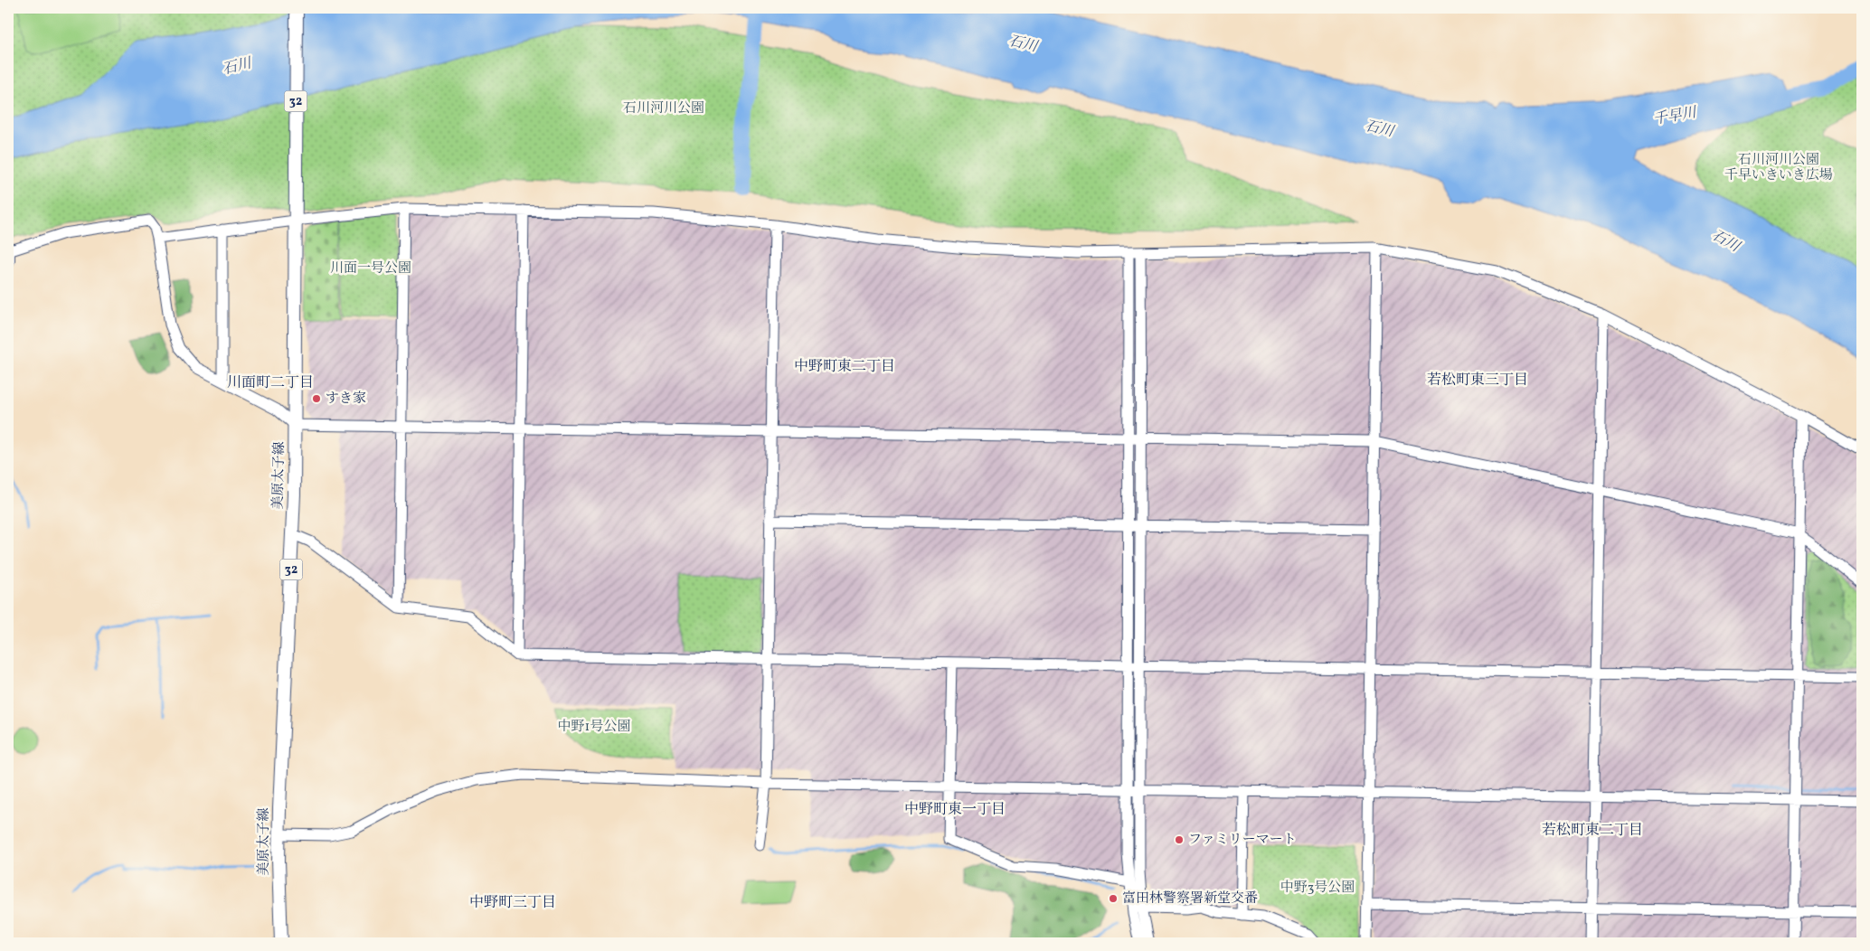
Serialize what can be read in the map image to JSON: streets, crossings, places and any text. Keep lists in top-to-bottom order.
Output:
{
  "streets": {
    "main road": ["32", "美原太子線"]
  },
  "districts": [
    "中野町東二丁目",
    "若松町東三丁目",
    "川面町二丁目",
    "中野町東一丁目",
    "若松町東二丁目",
    "中野町三丁目"
  ],
  "water": ["石川", "千早川"],
  "parks": [
    "石川河川公園",
    "石川河川公園 千早いきいき広場",
    "川面一号公園",
    "中野1号公園",
    "中野3号公園"
  ],
  "places": ["すき家", "ファミリーマート", "富田林警察署新堂交番"]
}
